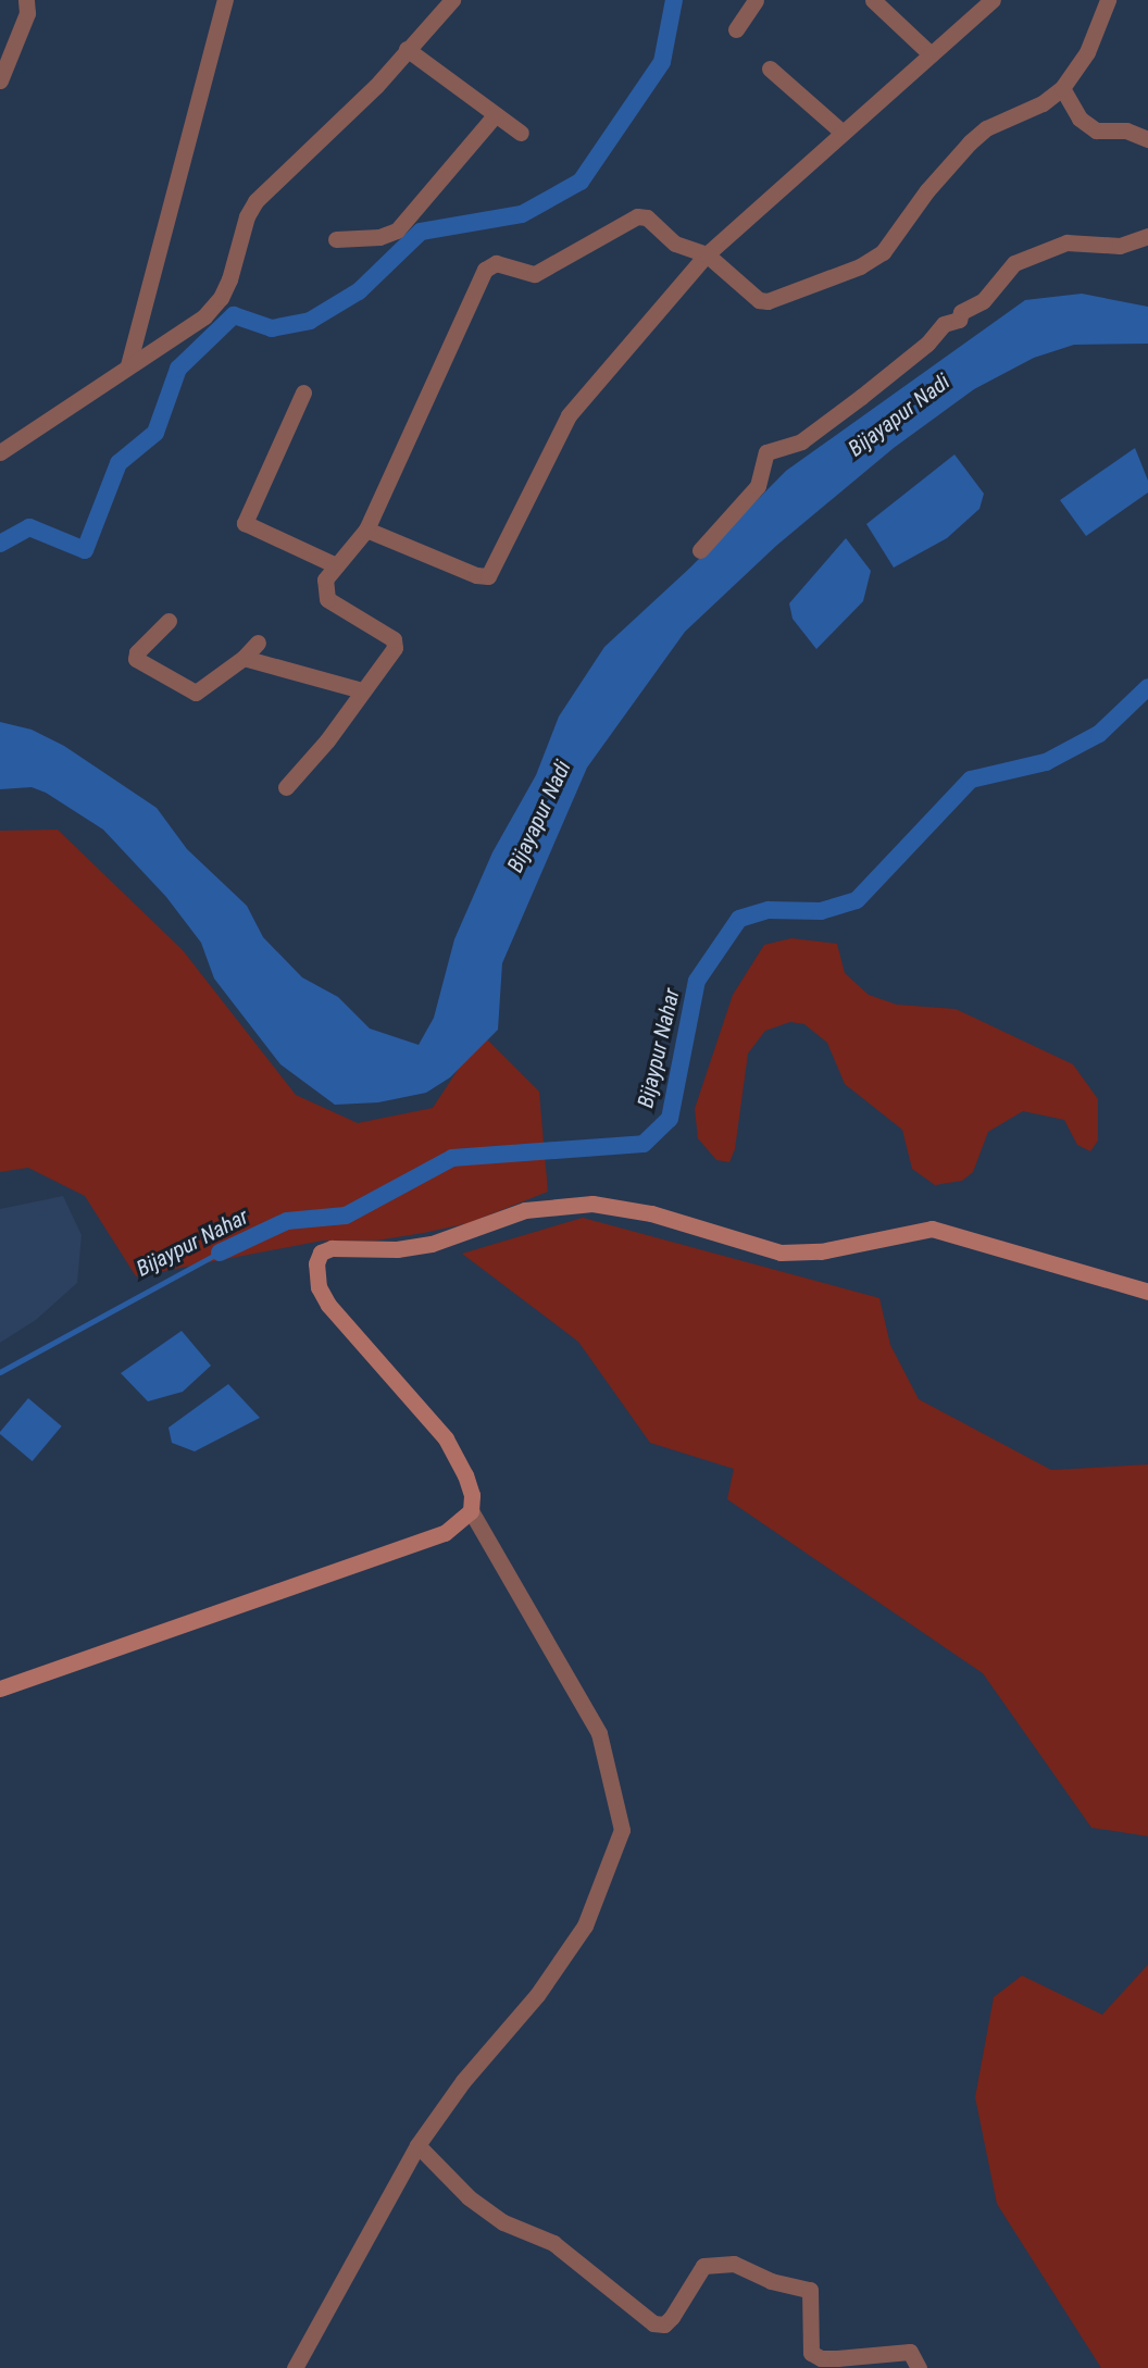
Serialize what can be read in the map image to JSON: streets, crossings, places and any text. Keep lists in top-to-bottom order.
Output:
{
  "water": ["Bijayapur Nadi", "Bijaypur Nahar"]
}
